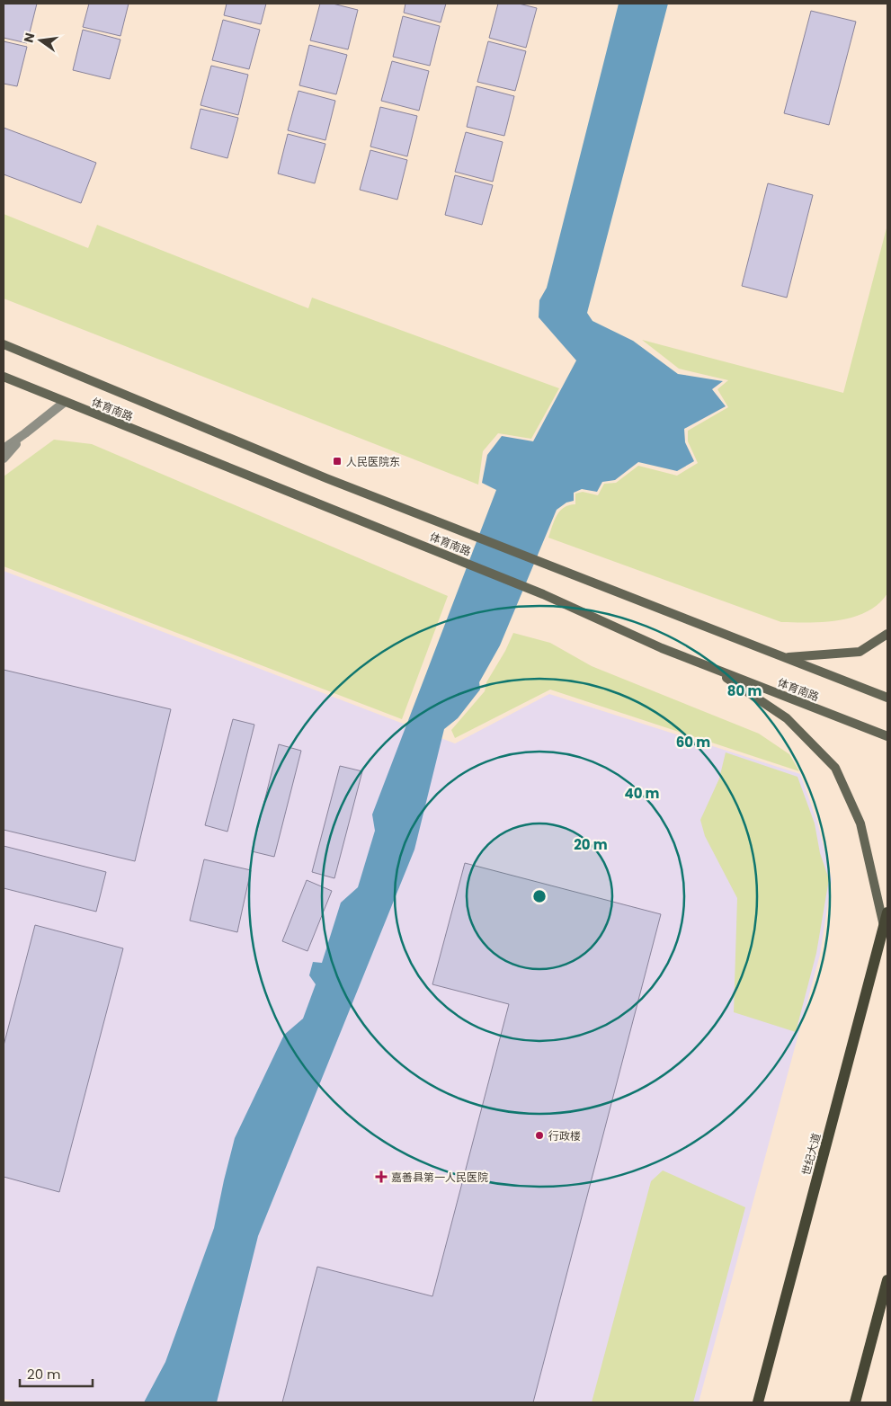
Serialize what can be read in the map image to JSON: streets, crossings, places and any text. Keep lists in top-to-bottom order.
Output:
{
  "streets": {
    "main road": ["体育南路", "世纪大道"]
  },
  "places": {
    "transit": ["人民医院东"],
    "other": ["行政楼"],
    "health": ["嘉善县第一人民医院"]
  },
  "scale_bar": "20 m",
  "north": "left",
  "rings": [
    "80 m",
    "60 m",
    "40 m",
    "20 m"
  ]
}
